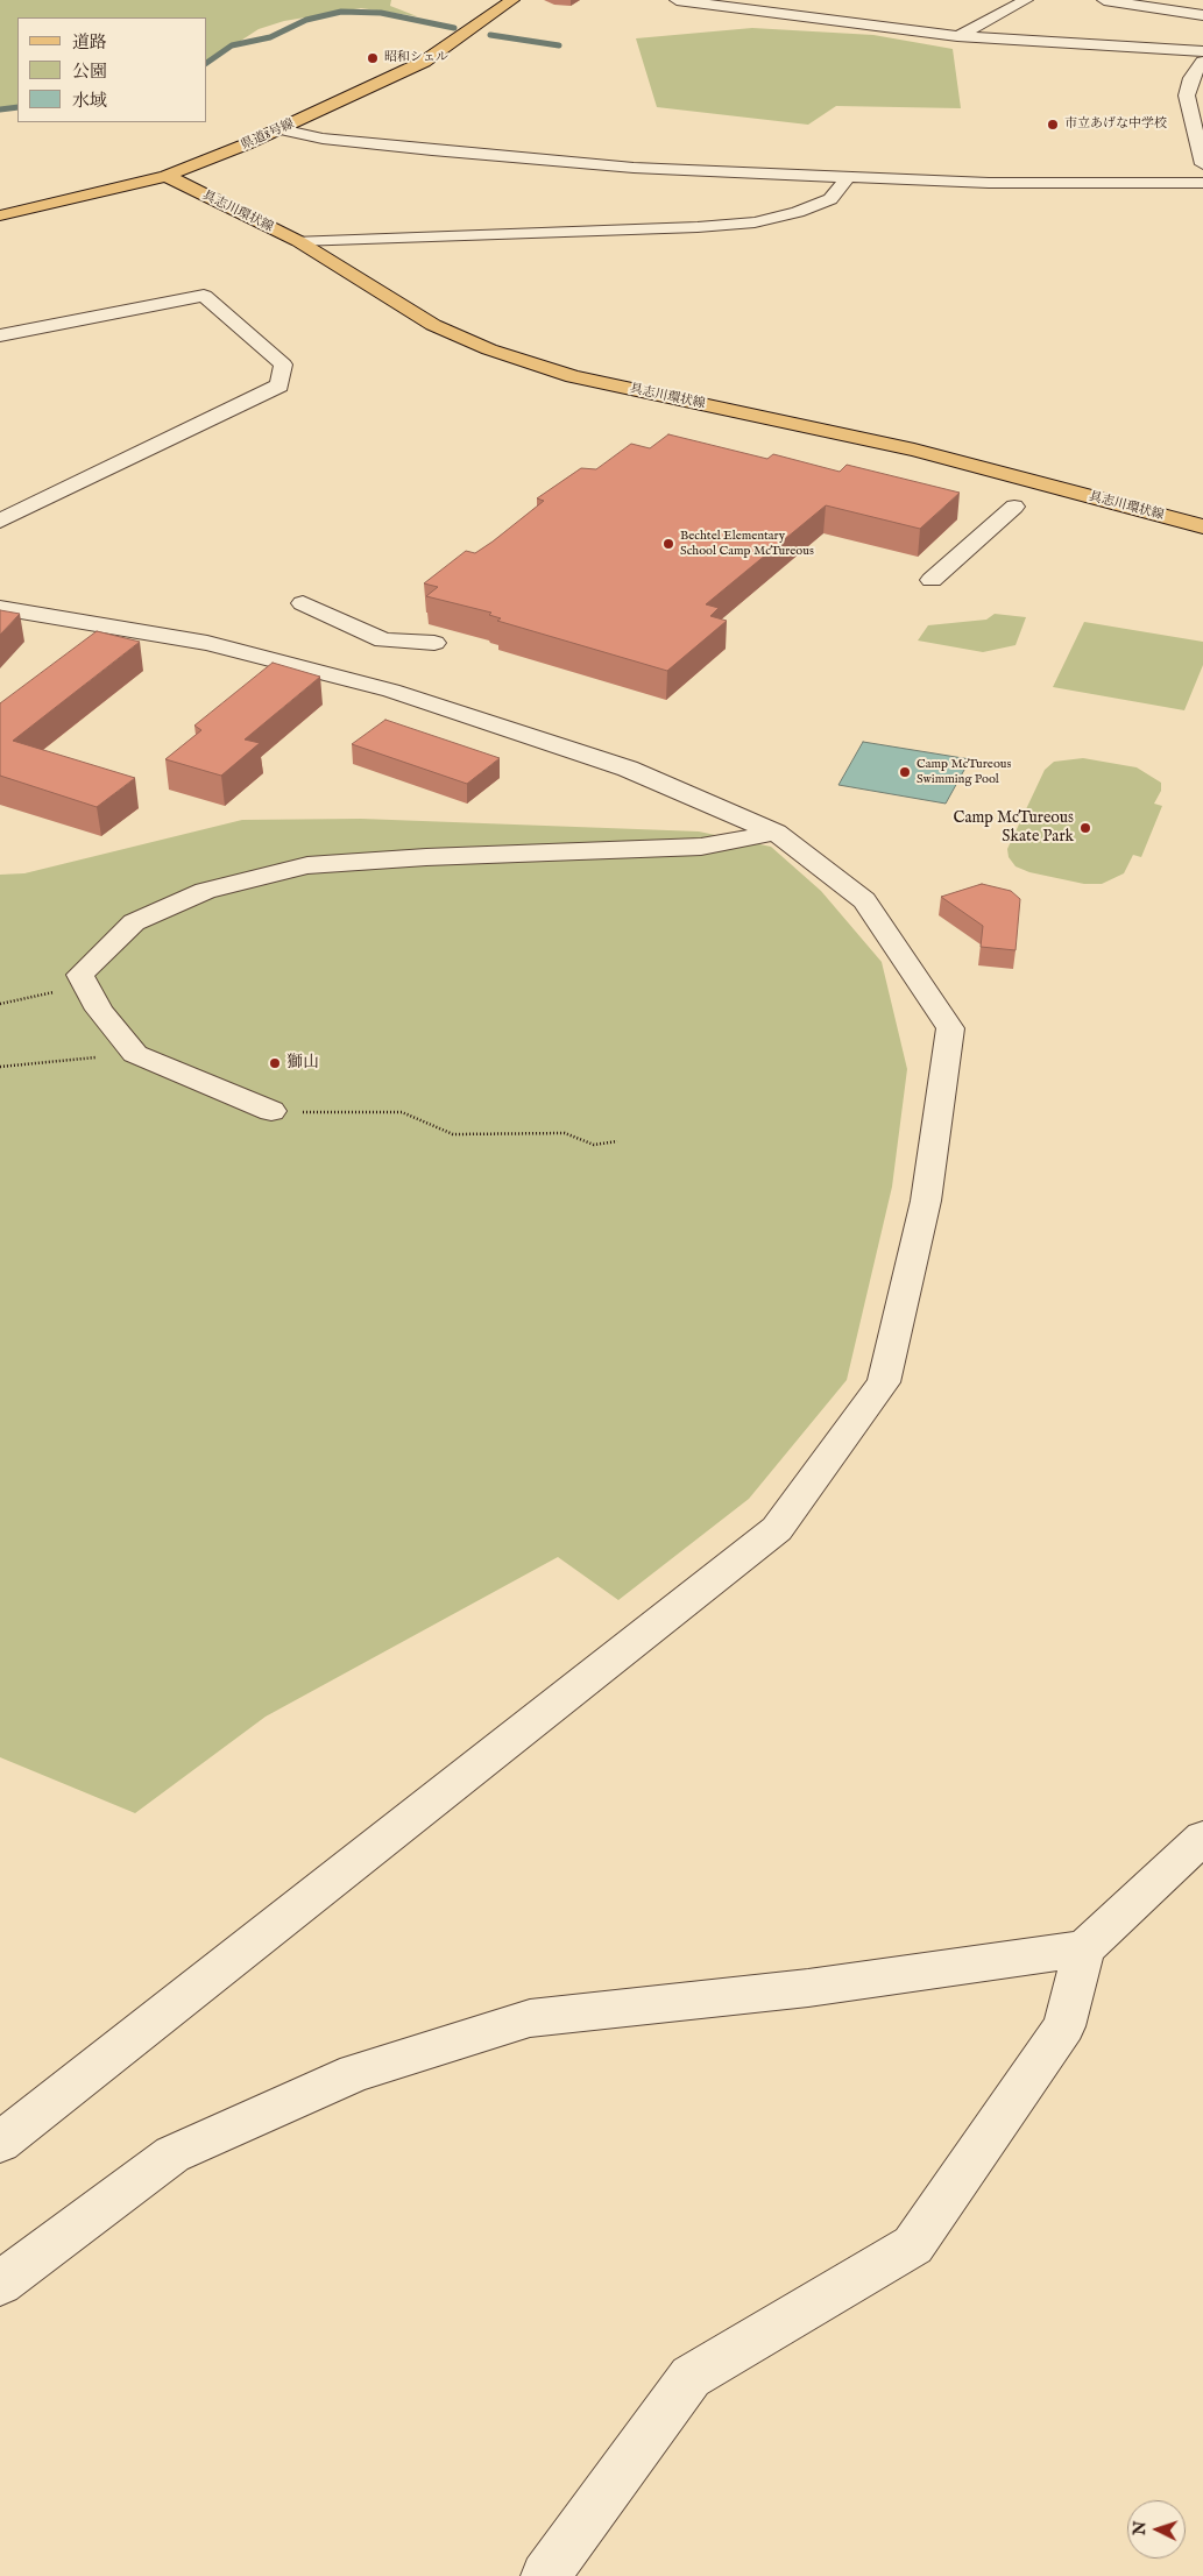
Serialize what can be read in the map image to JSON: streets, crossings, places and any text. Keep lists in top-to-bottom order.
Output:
{
  "streets": {
    "main road": ["県道8号線", "具志川環状線"]
  },
  "crossings": [
    ["県道8号線", "具志川環状線"]
  ],
  "places": [
    "昭和シェル",
    "市立あげな中学校",
    "Bechtel Elementary School Camp McTureous",
    "Camp McTureous Swimming Pool",
    "Camp McTureous Skate Park",
    "獅山"
  ],
  "legend": ["道路", "公園", "水域"],
  "north": "left"
}
